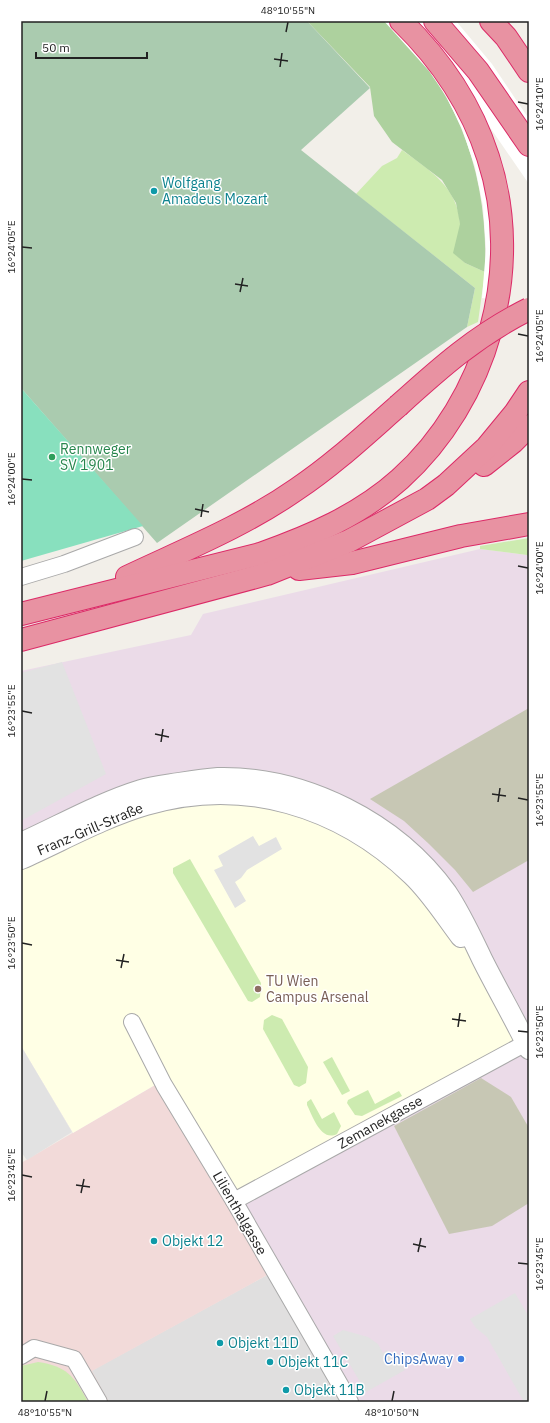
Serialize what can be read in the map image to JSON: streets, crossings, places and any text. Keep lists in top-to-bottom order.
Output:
{
  "streets": {
    "street": ["Franz-Grill-Straße", "Zemanekgasse", "Lilienthalgasse"]
  },
  "crossings": [
    ["Franz-Grill-Straße", "Zemanekgasse"],
    ["Zemanekgasse", "Lilienthalgasse"]
  ],
  "places": [
    "Wolfgang Amadeus Mozart",
    "Rennweger SV 1901",
    "TU Wien Campus Arsenal",
    "Objekt 12",
    "Objekt 11D",
    "ChipsAway",
    "Objekt 11C",
    "Objekt 11B"
  ],
  "scale_bar": "50 m",
  "coordinates": [
    "48°10'55\"N",
    "16°24'10\"E",
    "16°24'05\"E",
    "16°24'00\"E",
    "16°23'55\"E",
    "16°23'50\"E",
    "16°23'45\"E",
    "48°10'50\"N"
  ]
}
